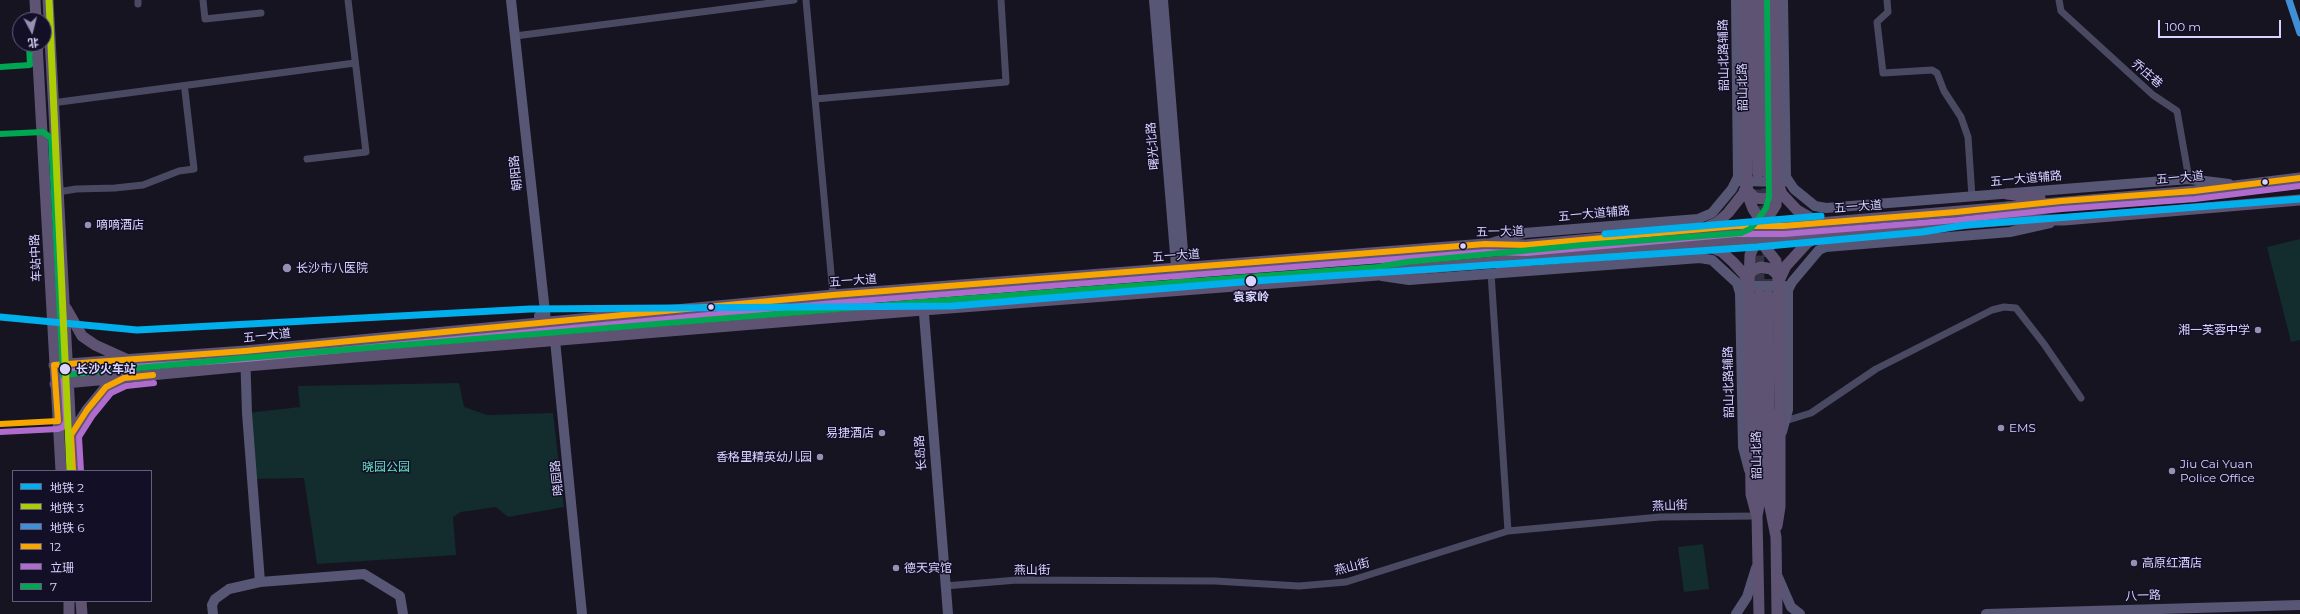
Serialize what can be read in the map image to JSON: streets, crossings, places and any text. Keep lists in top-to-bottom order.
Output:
{
  "streets": {
    "main road": ["韶山北路", "五一大道", "车站中路"],
    "street": [
      "韶山北路辅路",
      "乔庄巷",
      "曙光北路",
      "朝阳路",
      "五一大道辅路",
      "长岛路",
      "晓园路",
      "燕山街",
      "八一路"
    ]
  },
  "crossings": [
    ["乔庄巷", "五一大道辅路"],
    ["韶山北路", "燕山街"],
    ["曙光北路", "五一大道"],
    ["朝阳路", "五一大道"],
    ["朝阳路", "晓园路"],
    ["五一大道", "五一大道辅路"],
    ["五一大道", "车站中路"],
    ["五一大道", "长岛路"],
    ["长岛路", "燕山街"]
  ],
  "parks": ["晓园公园"],
  "places": [
    "嘀嘀酒店",
    "长沙市八医院",
    "袁家岭",
    "湘一芙蓉中学",
    "长沙火车站",
    "EMS",
    "易捷酒店",
    "香格里精英幼儿园",
    "Jiu Cai Yuan Police Office",
    "高原红酒店",
    "德天宾馆"
  ],
  "lines": [
    "metro line 3",
    "metro line 6",
    "transit line 7",
    "transit line 12",
    "transit line 立珊",
    "metro line 2"
  ],
  "legend": [
    "地铁 2",
    "地铁 3",
    "地铁 6",
    "12",
    "立珊",
    "7"
  ],
  "scale_bar": "100 m",
  "north": "bottom"
}
